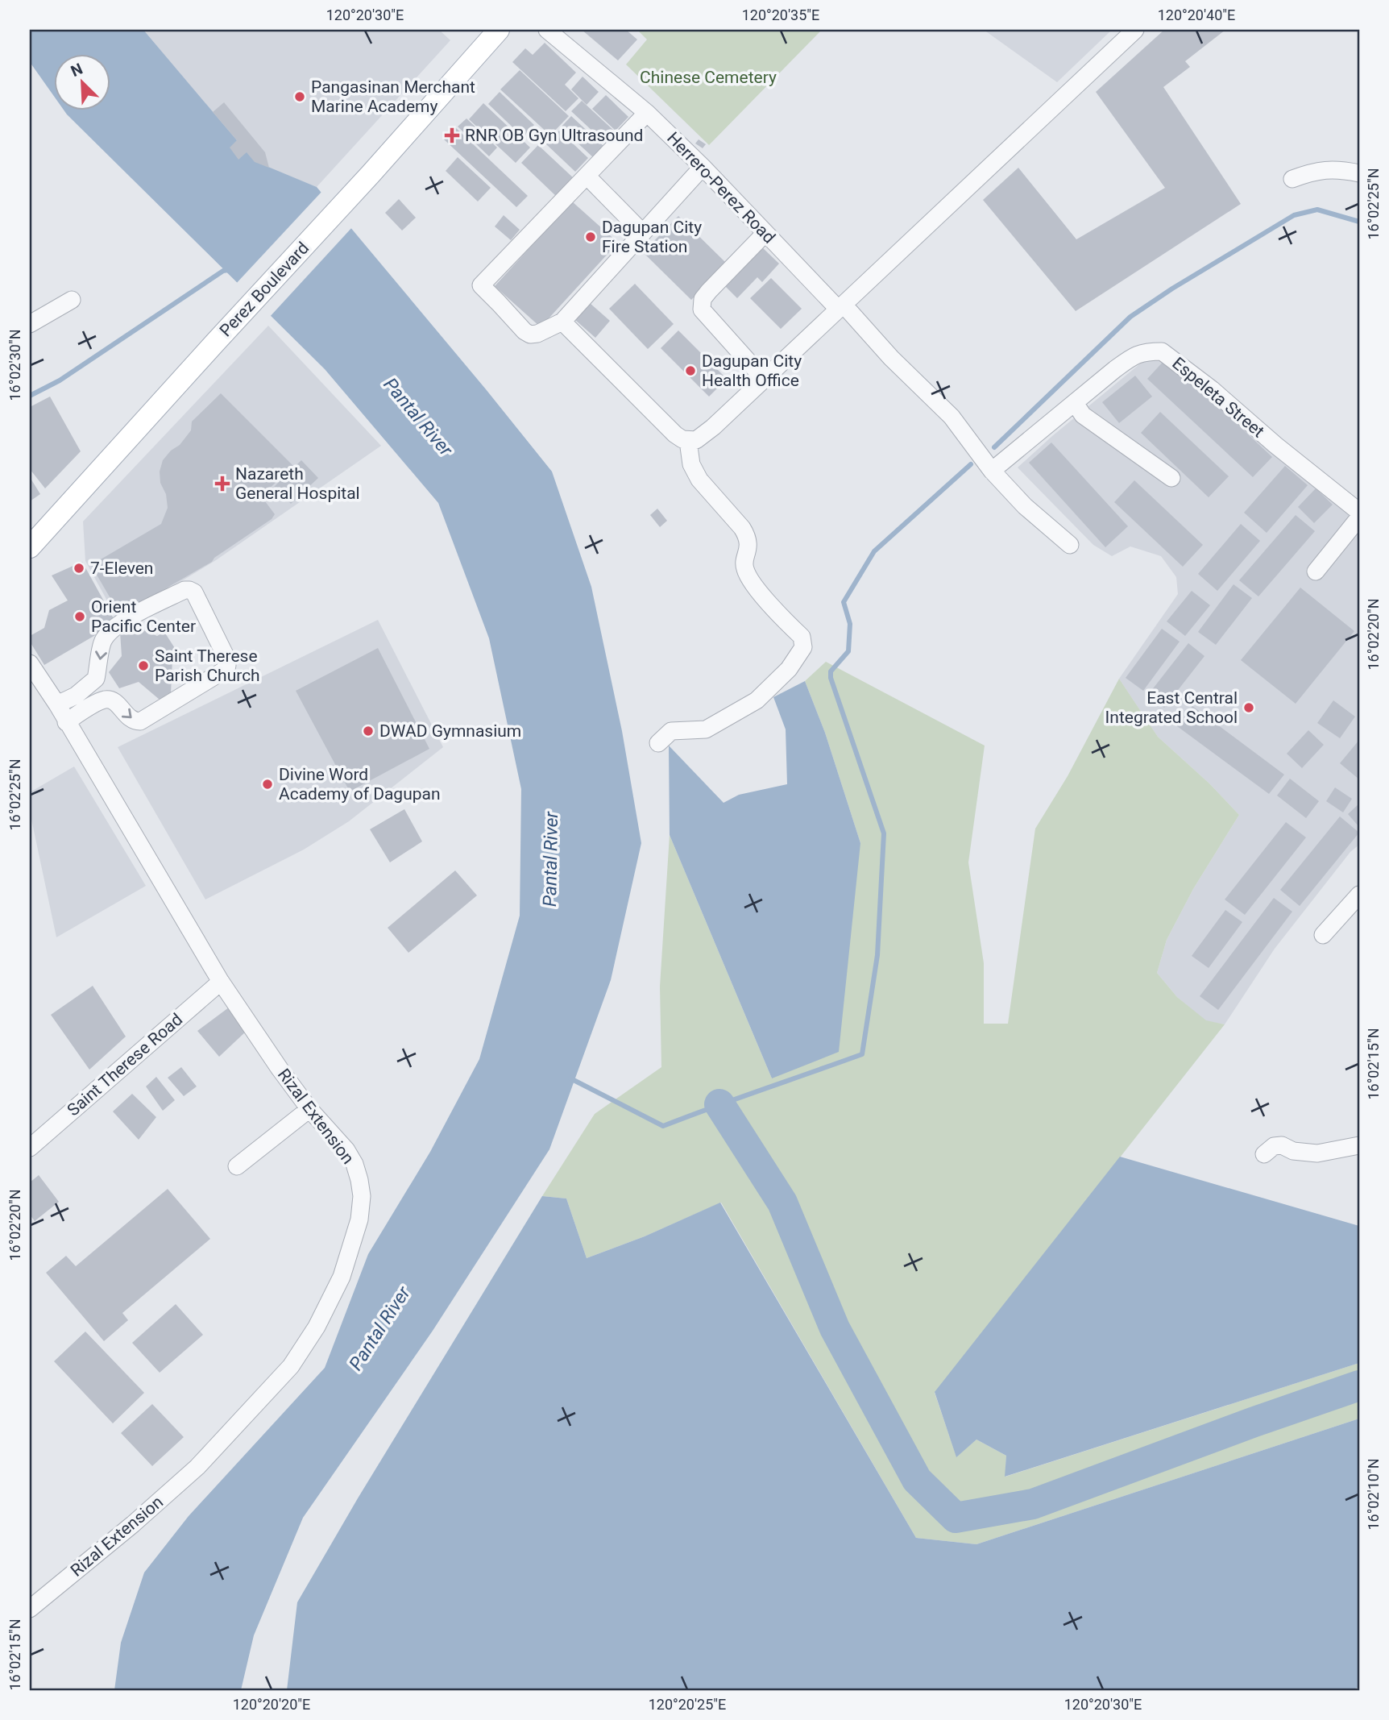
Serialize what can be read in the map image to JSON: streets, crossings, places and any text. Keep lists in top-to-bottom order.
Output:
{
  "streets": {
    "main road": ["Perez Boulevard"],
    "street": [
      "Herrero-Perez Road",
      "Espeleta Street",
      "Saint Therese Road",
      "Rizal Extension"
    ]
  },
  "crossings": [
    ["Herrero-Perez Road", "Espeleta Street"],
    ["Saint Therese Road", "Rizal Extension"]
  ],
  "water": ["Pantal River"],
  "parks": ["Chinese Cemetery"],
  "places": {
    "other": [
      "Pangasinan Merchant Marine Academy",
      "Dagupan City Fire Station",
      "Dagupan City Health Office",
      "7-Eleven",
      "Orient Pacific Center",
      "Saint Therese Parish Church",
      "East Central Integrated School",
      "DWAD Gymnasium",
      "Divine Word Academy of Dagupan"
    ],
    "health": ["RNR OB Gyn Ultrasound", "Nazareth General Hospital"]
  },
  "north": "top left",
  "coordinates": [
    "120°20'30\"E",
    "120°20'35\"E",
    "120°20'40\"E",
    "16°02'25\"N",
    "16°02'30\"N",
    "16°02'20\"N",
    "16°02'15\"N",
    "16°02'10\"N",
    "120°20'20\"E",
    "120°20'25\"E"
  ]
}
